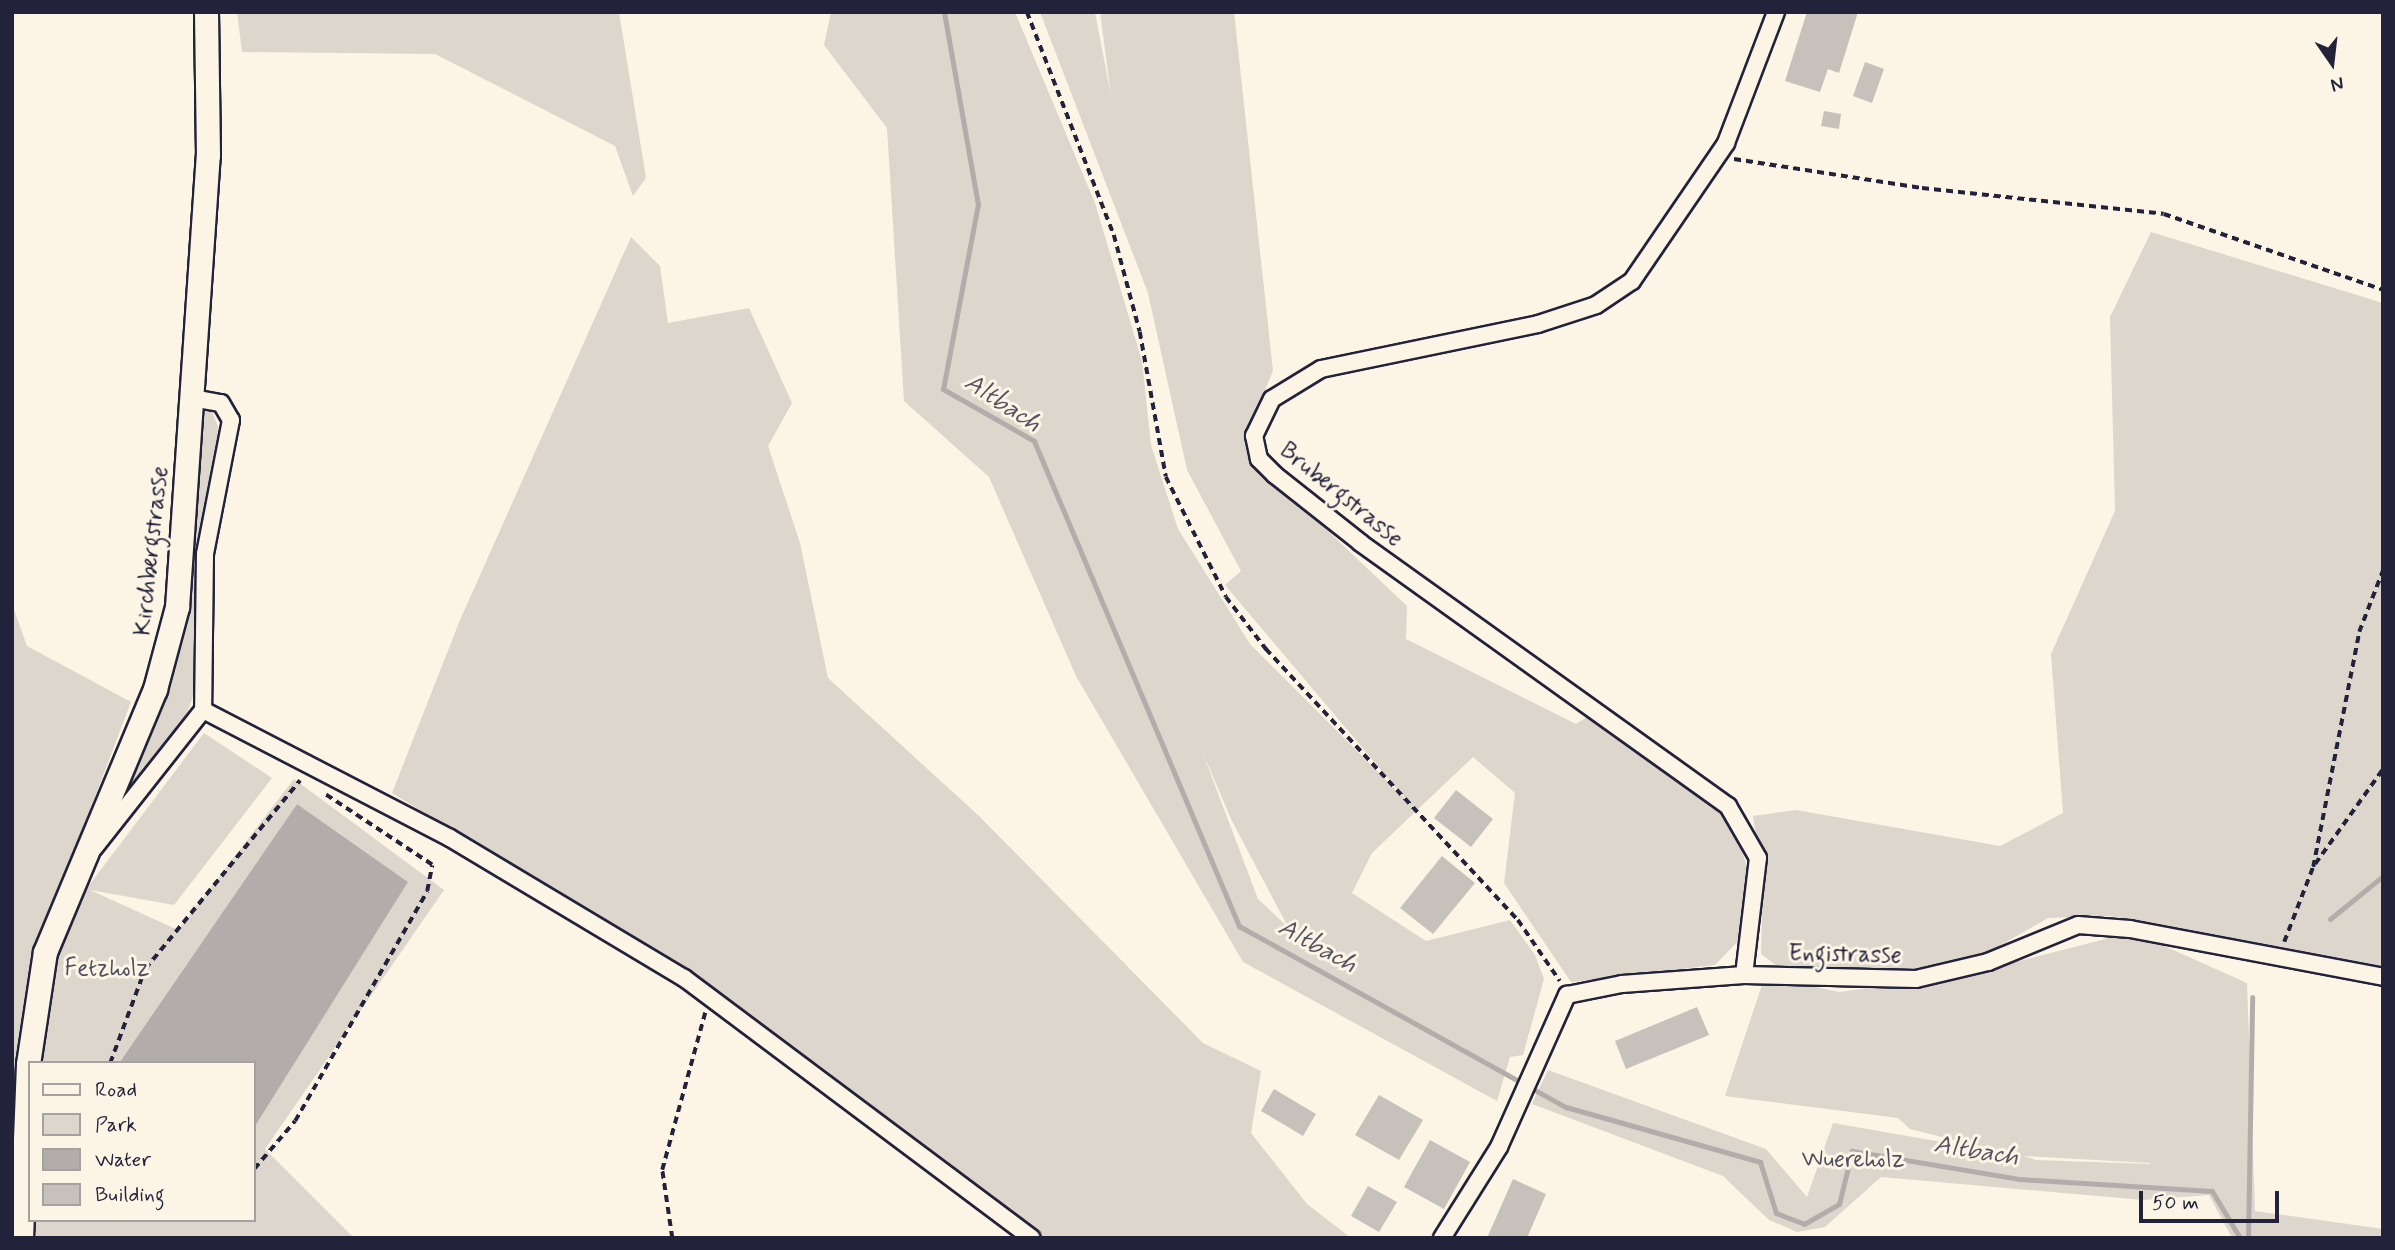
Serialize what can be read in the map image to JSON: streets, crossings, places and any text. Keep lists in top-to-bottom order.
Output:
{
  "streets": {
    "main road": ["Kirchbergstrasse"],
    "street": ["Brubergstrasse", "Engistrasse"]
  },
  "crossings": [
    ["Brubergstrasse", "Engistrasse"]
  ],
  "water": ["Altbach"],
  "parks": ["Fetzholz", "Wuereholz"],
  "legend": [
    "Road",
    "Park",
    "Water",
    "Building"
  ],
  "scale_bar": "50 m",
  "north": "bottom"
}
